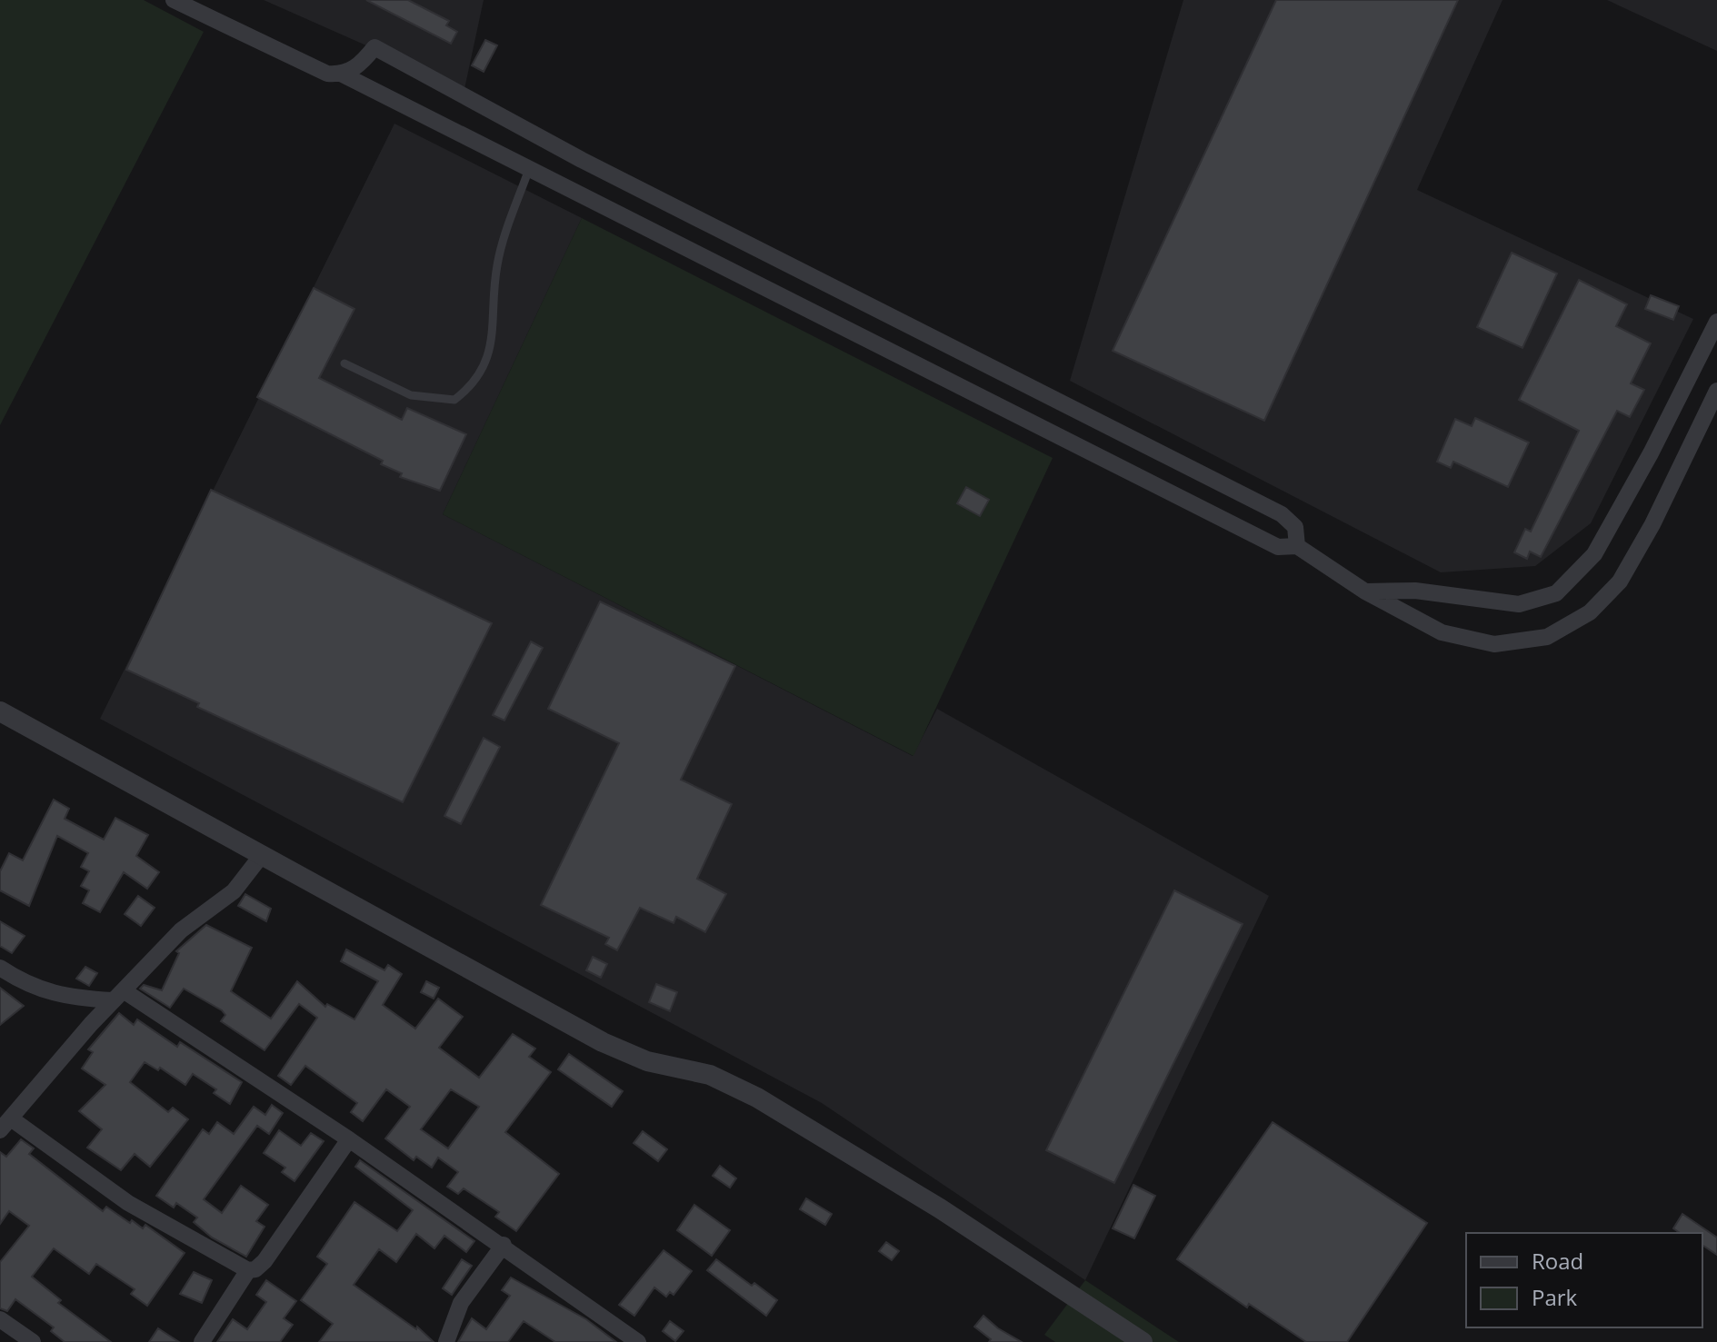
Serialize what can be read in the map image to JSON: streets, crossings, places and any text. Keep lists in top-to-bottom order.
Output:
{
  "legend": ["Road", "Park"]
}
